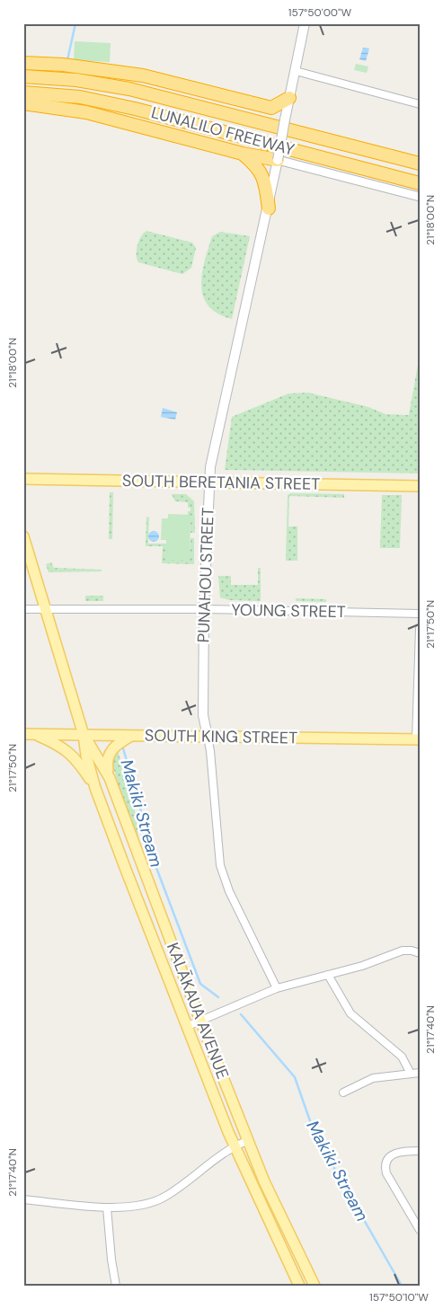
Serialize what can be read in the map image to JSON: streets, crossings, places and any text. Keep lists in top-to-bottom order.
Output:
{
  "streets": {
    "highway": ["LUNALILO FREEWAY"],
    "main road": [
      "SOUTH BERETANIA STREET",
      "PUNAHOU STREET",
      "SOUTH KING STREET",
      "KALĀKAUA AVENUE"
    ],
    "street": ["YOUNG STREET"]
  },
  "crossings": [
    ["SOUTH BERETANIA STREET", "PUNAHOU STREET"],
    ["PUNAHOU STREET", "YOUNG STREET"],
    ["PUNAHOU STREET", "SOUTH KING STREET"],
    ["YOUNG STREET", "KALĀKAUA AVENUE"],
    ["SOUTH KING STREET", "KALĀKAUA AVENUE"]
  ],
  "water": ["Makiki Stream"],
  "coordinates": [
    "157°50'00\"W",
    "21°18'00\"N",
    "21°17'50\"N",
    "21°17'40\"N",
    "157°50'10\"W"
  ]
}
